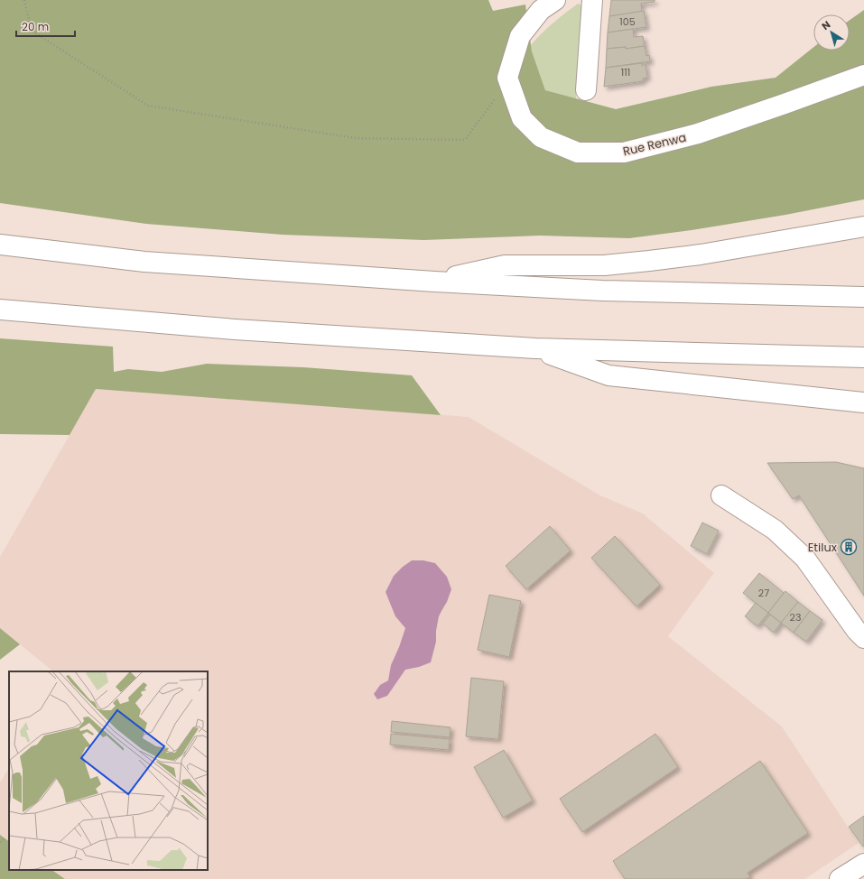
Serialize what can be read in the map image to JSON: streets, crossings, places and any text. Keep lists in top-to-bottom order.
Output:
{
  "streets": {
    "main road": ["Rue Renwa"]
  },
  "places": {
    "building": ["Etilux"]
  },
  "house_numbers": [
    "105",
    "111",
    "27",
    "23"
  ],
  "scale_bar": "20 m",
  "north": "top left"
}
